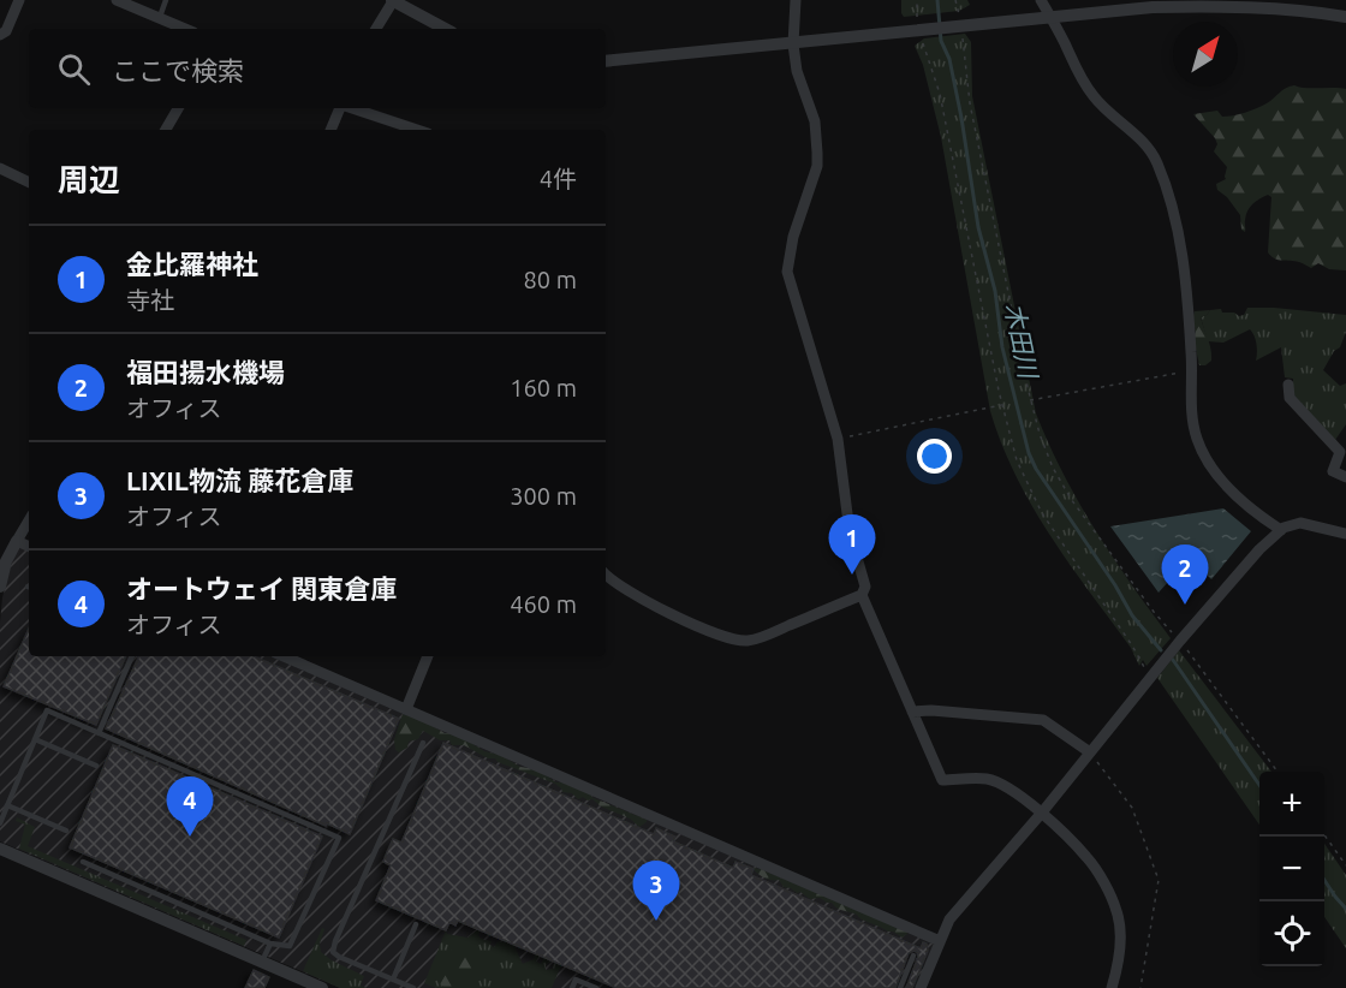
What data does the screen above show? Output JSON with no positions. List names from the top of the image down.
{
  "water": ["木田川"],
  "north": "top right",
  "page": {
    "search": "ここで検索",
    "heading": ["周辺", "4件"],
    "list": [
      {
        "mark": "1",
        "name": "金比羅神社",
        "note": "寺社",
        "value": "80 m"
      },
      {
        "mark": "2",
        "name": "福田揚水機場",
        "note": "オフィス",
        "value": "160 m"
      },
      {
        "mark": "3",
        "name": "LIXIL物流 藤花倉庫",
        "note": "オフィス",
        "value": "300 m"
      },
      {
        "mark": "4",
        "name": "オートウェイ 関東倉庫",
        "note": "オフィス",
        "value": "460 m"
      }
    ],
    "pins": [
      "1",
      "2",
      "4",
      "3"
    ],
    "map_buttons": ["+", "−"]
  }
}
